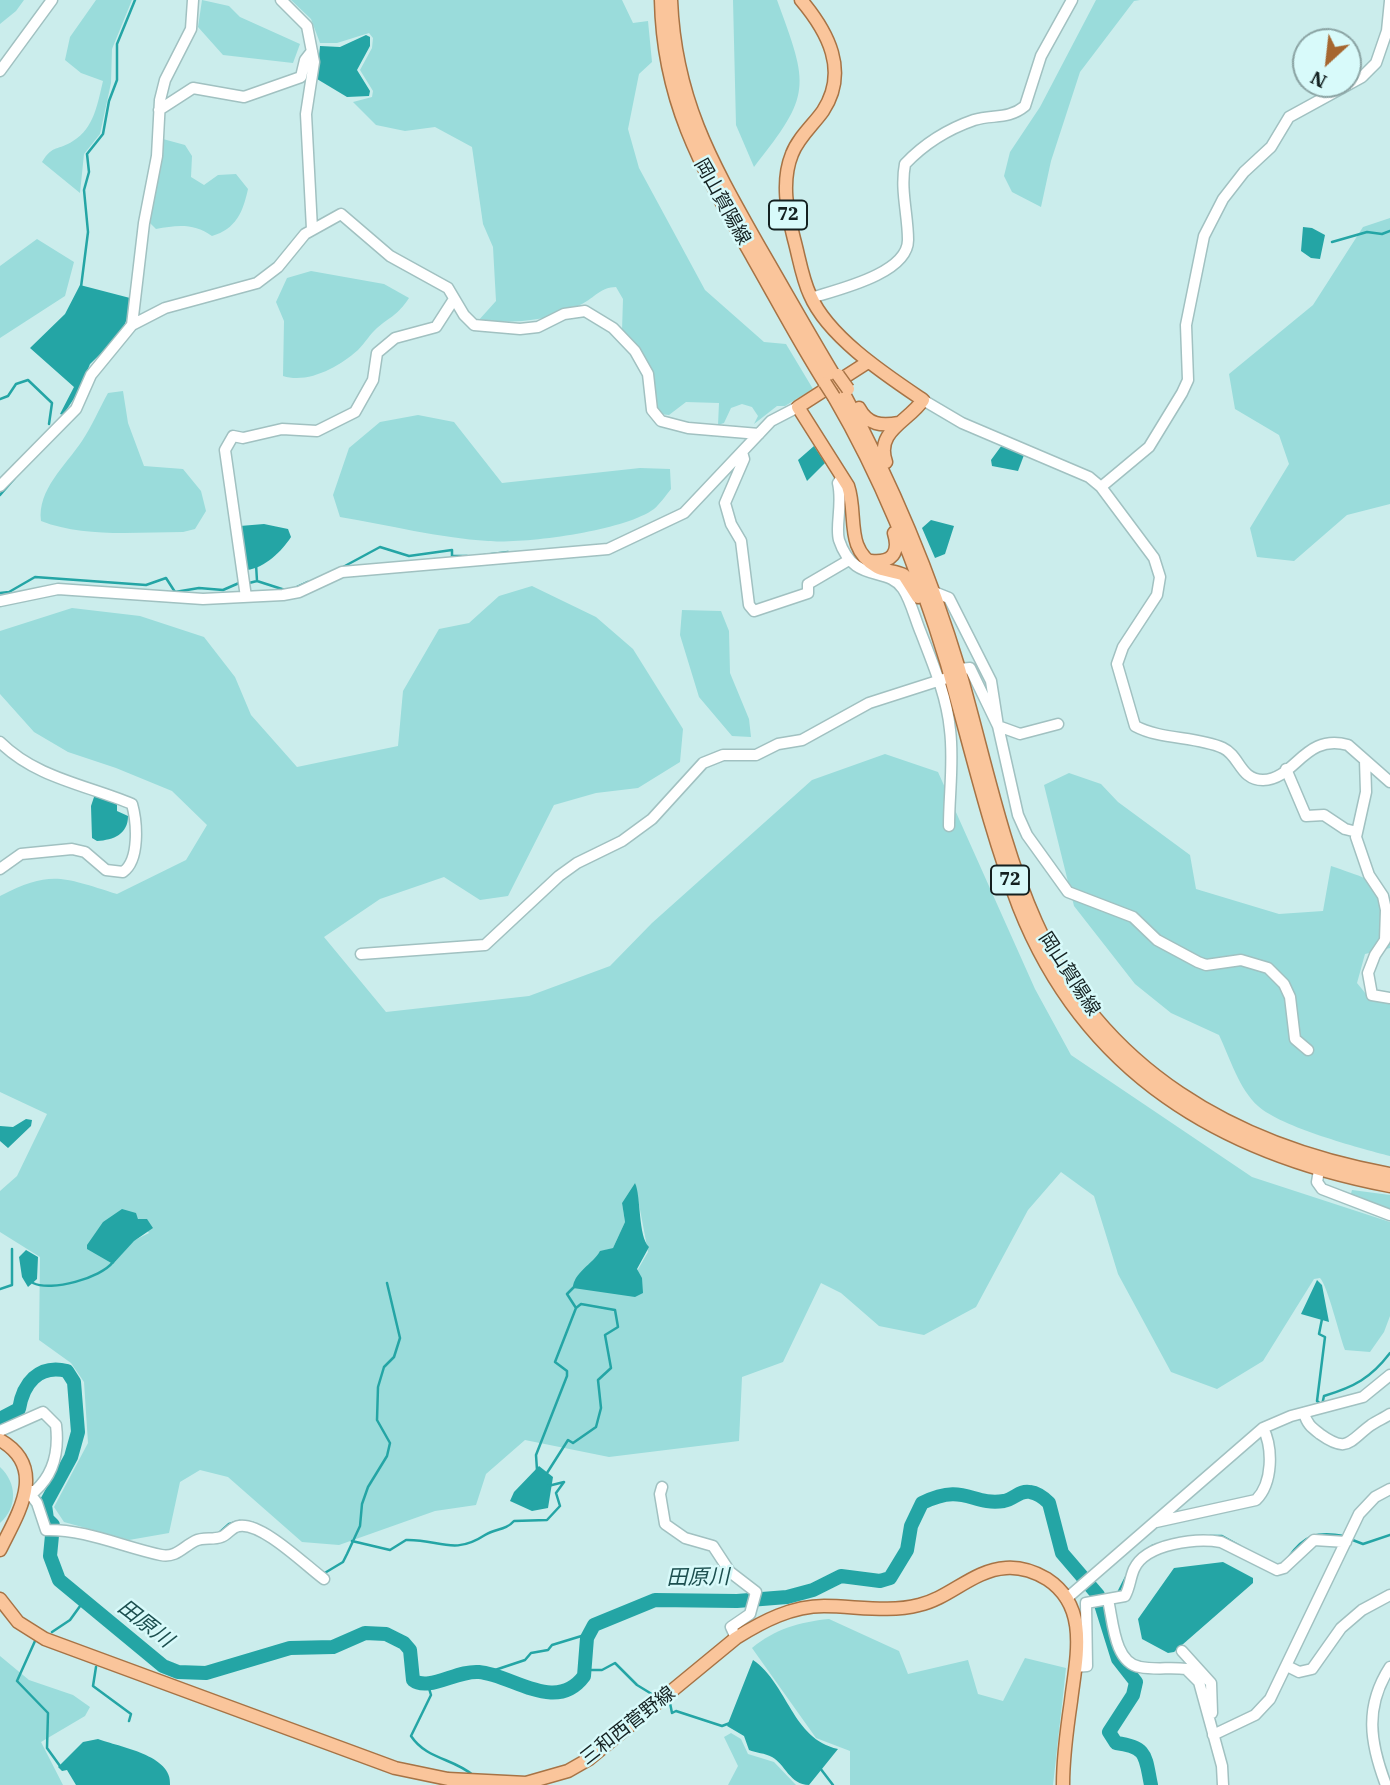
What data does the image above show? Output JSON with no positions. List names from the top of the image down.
{
  "streets": {
    "main road": ["岡山賀陽線", "72", "三和西菅野線"]
  },
  "crossings": [
    ["岡山賀陽線", "72"]
  ],
  "water": ["田原川"],
  "north": "bottom left"
}
